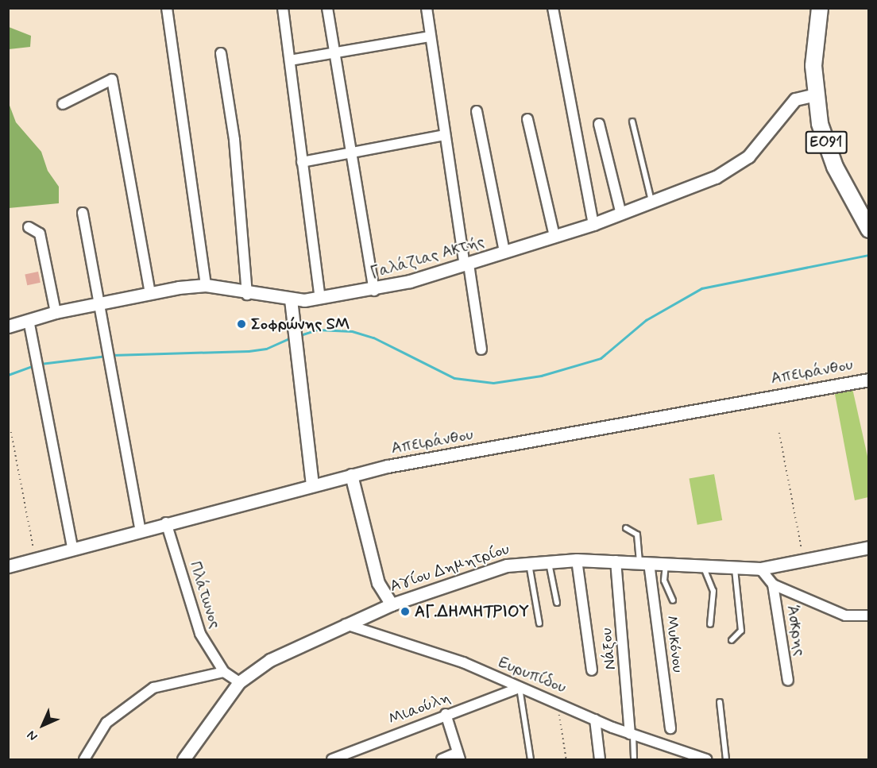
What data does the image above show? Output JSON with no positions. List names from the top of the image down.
{
  "streets": {
    "main road": ["ΕΟ91"],
    "street": [
      "Γαλάζιας Ακτής",
      "Απειράνθου",
      "Αγίου Δημητρίου",
      "Πλάτωνος",
      "Άσκρης",
      "Μυκόνου",
      "Νάξου",
      "Ευρυπίδου",
      "Μιαούλη"
    ]
  },
  "crossings": [
    ["ΕΟ91", "Γαλάζιας Ακτής"],
    ["Απειράνθου", "Πλάτωνος"],
    ["Αγίου Δημητρίου", "Μυκόνου"],
    ["Αγίου Δημητρίου", "Νάξου"],
    ["Αγίου Δημητρίου", "Ευρυπίδου"],
    ["Νάξου", "Ευρυπίδου"],
    ["Ευρυπίδου", "Μιαούλη"]
  ],
  "places": ["Σοφρώνης SM", "ΑΓ.ΔΗΜΗΤΡΙΟΥ"],
  "north": "bottom left"
}
